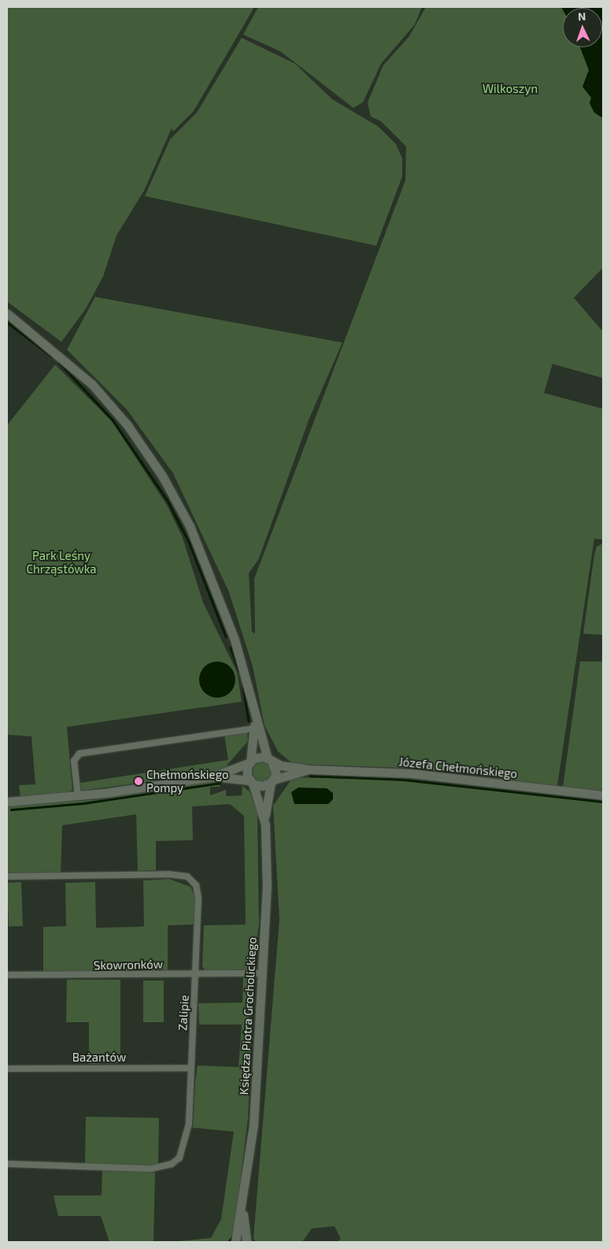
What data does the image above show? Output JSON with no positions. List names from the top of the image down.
{
  "streets": {
    "street": [
      "Józefa Chełmońskiego",
      "Skowronków",
      "Zalipie",
      "Księdza Piotra Grocholickiego",
      "Bażantów"
    ]
  },
  "crossings": [
    ["Józefa Chełmońskiego", "Księdza Piotra Grocholickiego"],
    ["Skowronków", "Zalipie"],
    ["Skowronków", "Księdza Piotra Grocholickiego"],
    ["Zalipie", "Bażantów"]
  ],
  "parks": ["Wilkoszyn", "Park Leśny Chrząstówka"],
  "places": ["Chełmońskiego Pompy"],
  "north": "top"
}
